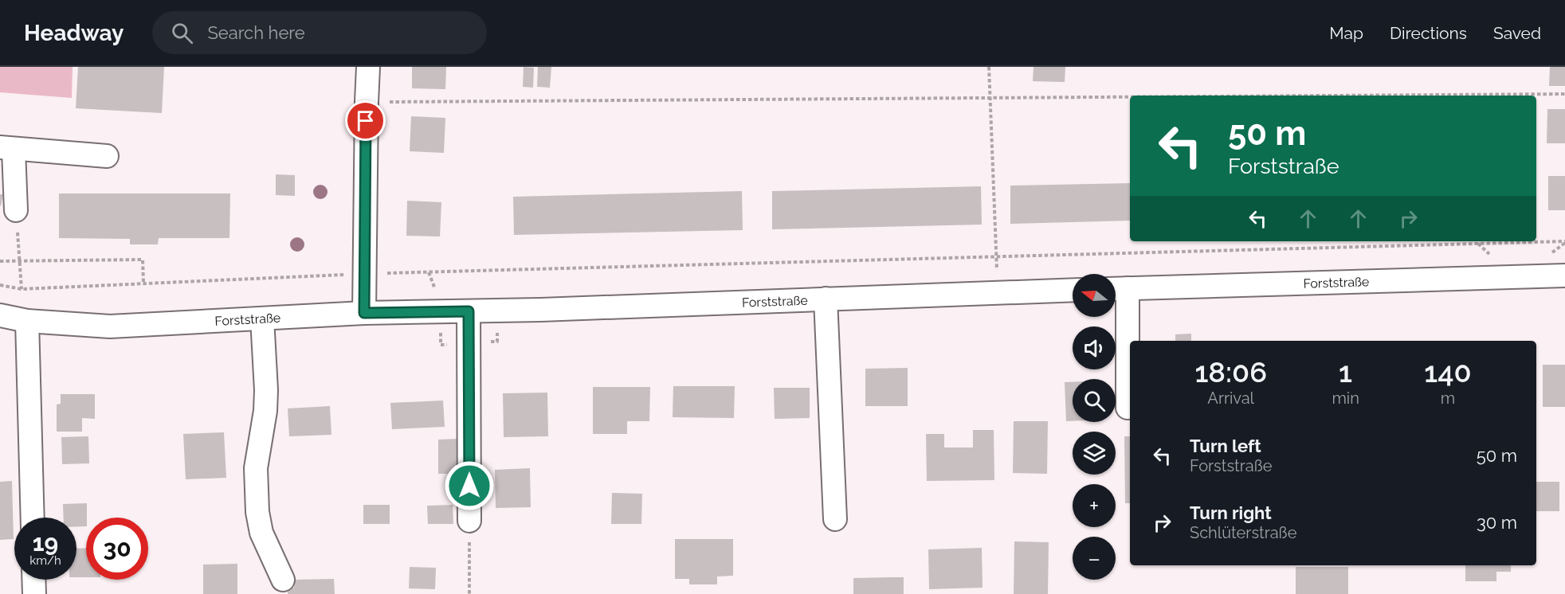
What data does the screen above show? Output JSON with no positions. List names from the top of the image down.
{
  "streets": {
    "street": ["Forststraße"]
  },
  "north": "left",
  "page": {
    "header": "Headway",
    "search": "Search here",
    "nav": ["Map", "Directions", "Saved"],
    "turn": ["50 m", "Forststraße"],
    "map_buttons": ["+", "−"],
    "eta": [
      "18:06",
      "Arrival",
      "1",
      "min",
      "140",
      "m"
    ],
    "list": [
      {
        "name": "Turn left",
        "note": "Forststraße",
        "value": "50 m"
      },
      {
        "name": "Turn right",
        "note": "Schlüterstraße",
        "value": "30 m"
      }
    ],
    "speed": "19 km/h",
    "limit": "30"
  }
}
